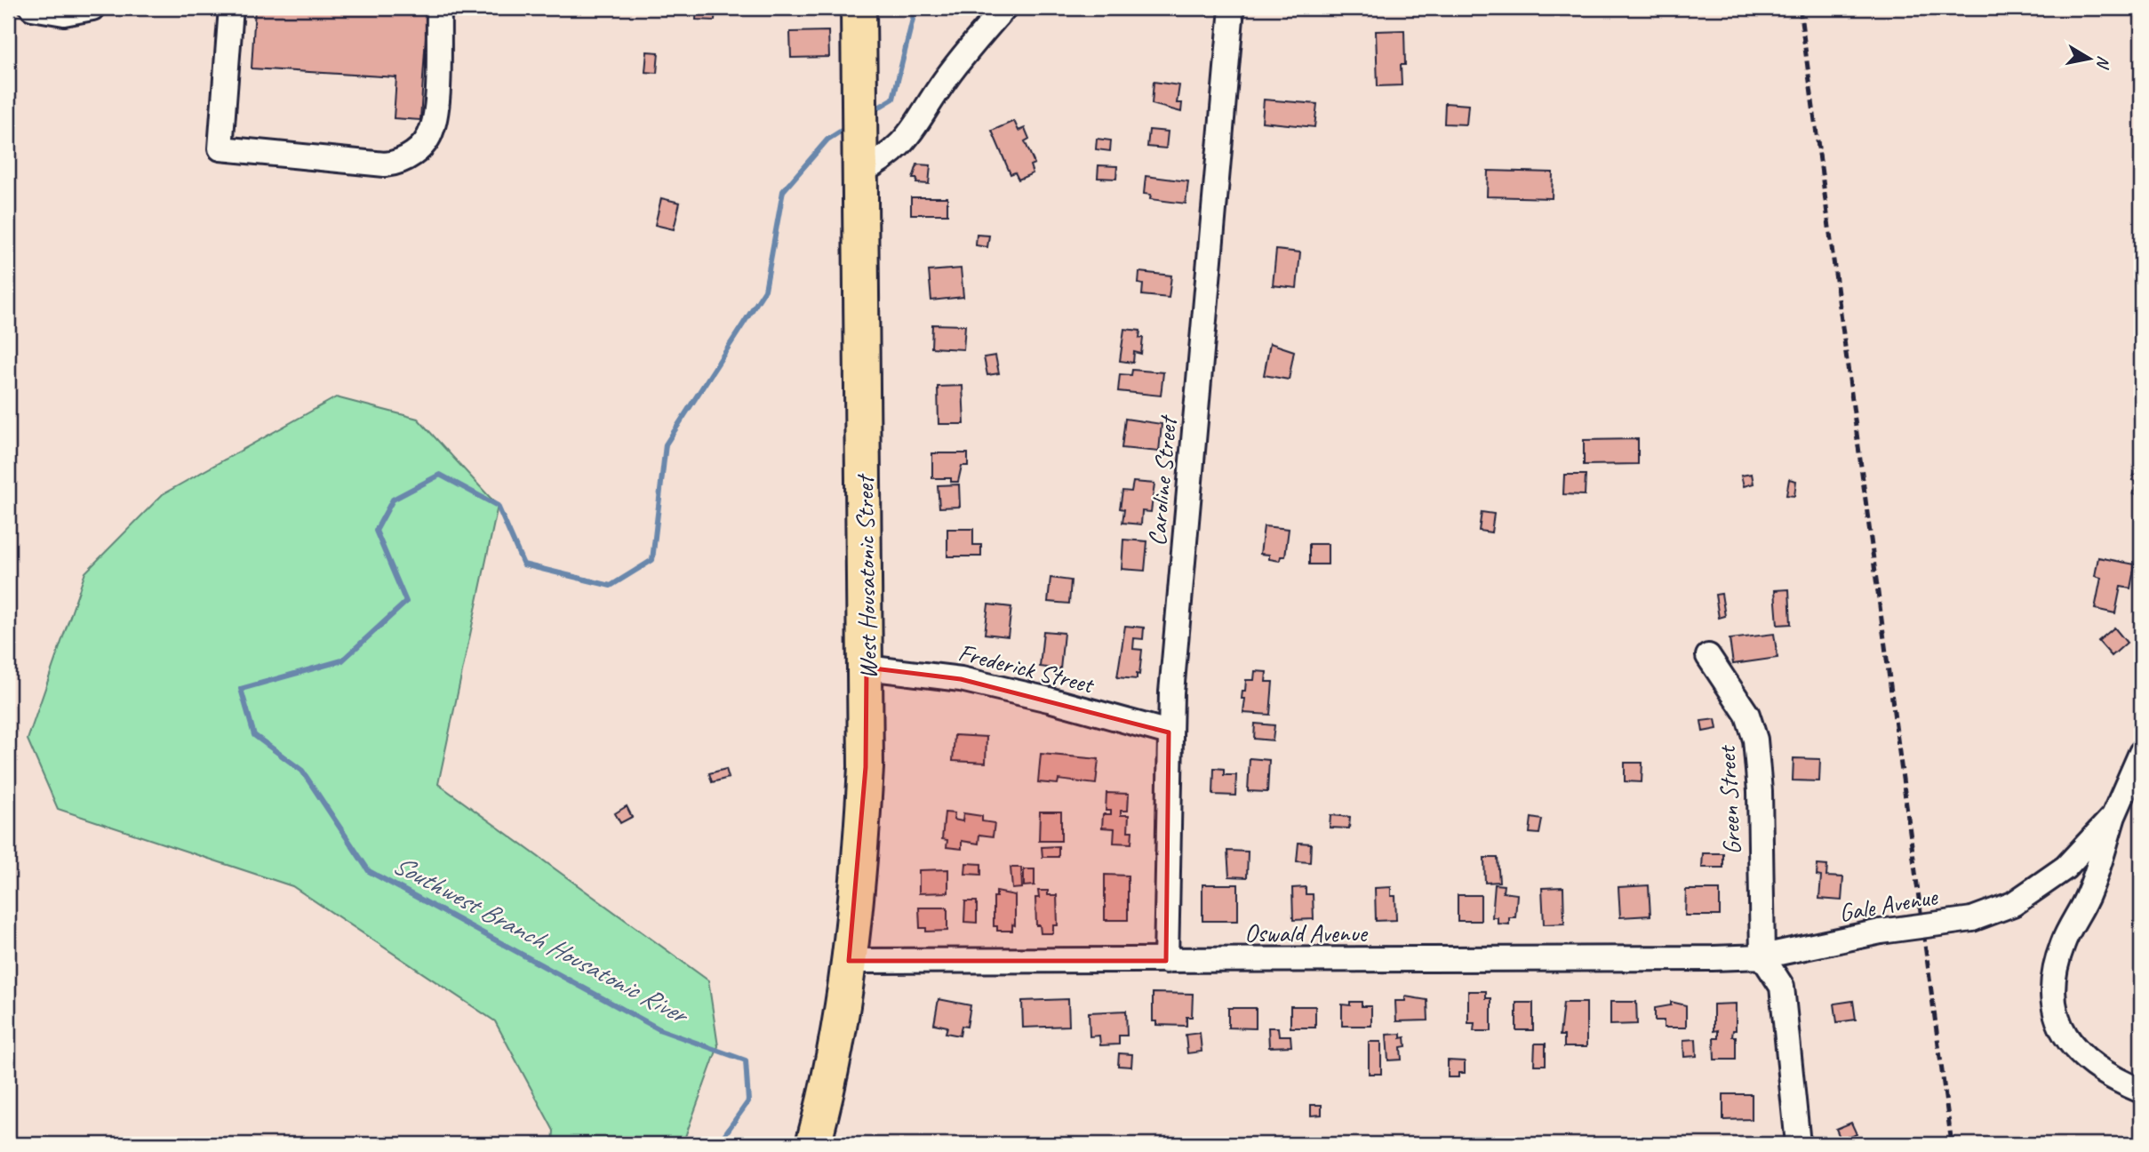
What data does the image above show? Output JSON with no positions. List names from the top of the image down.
{
  "streets": {
    "highway": ["West Housatonic Street"],
    "street": [
      "Caroline Street",
      "Frederick Street",
      "Green Street",
      "Gale Avenue",
      "Oswald Avenue"
    ]
  },
  "crossings": [
    ["Caroline Street", "Frederick Street"],
    ["Caroline Street", "Oswald Avenue"],
    ["West Housatonic Street", "Frederick Street"],
    ["West Housatonic Street", "Oswald Avenue"],
    ["Green Street", "Gale Avenue"],
    ["Green Street", "Oswald Avenue"],
    ["Gale Avenue", "Oswald Avenue"]
  ],
  "water": ["Southwest Branch Housatonic River"],
  "north": "right"
}
